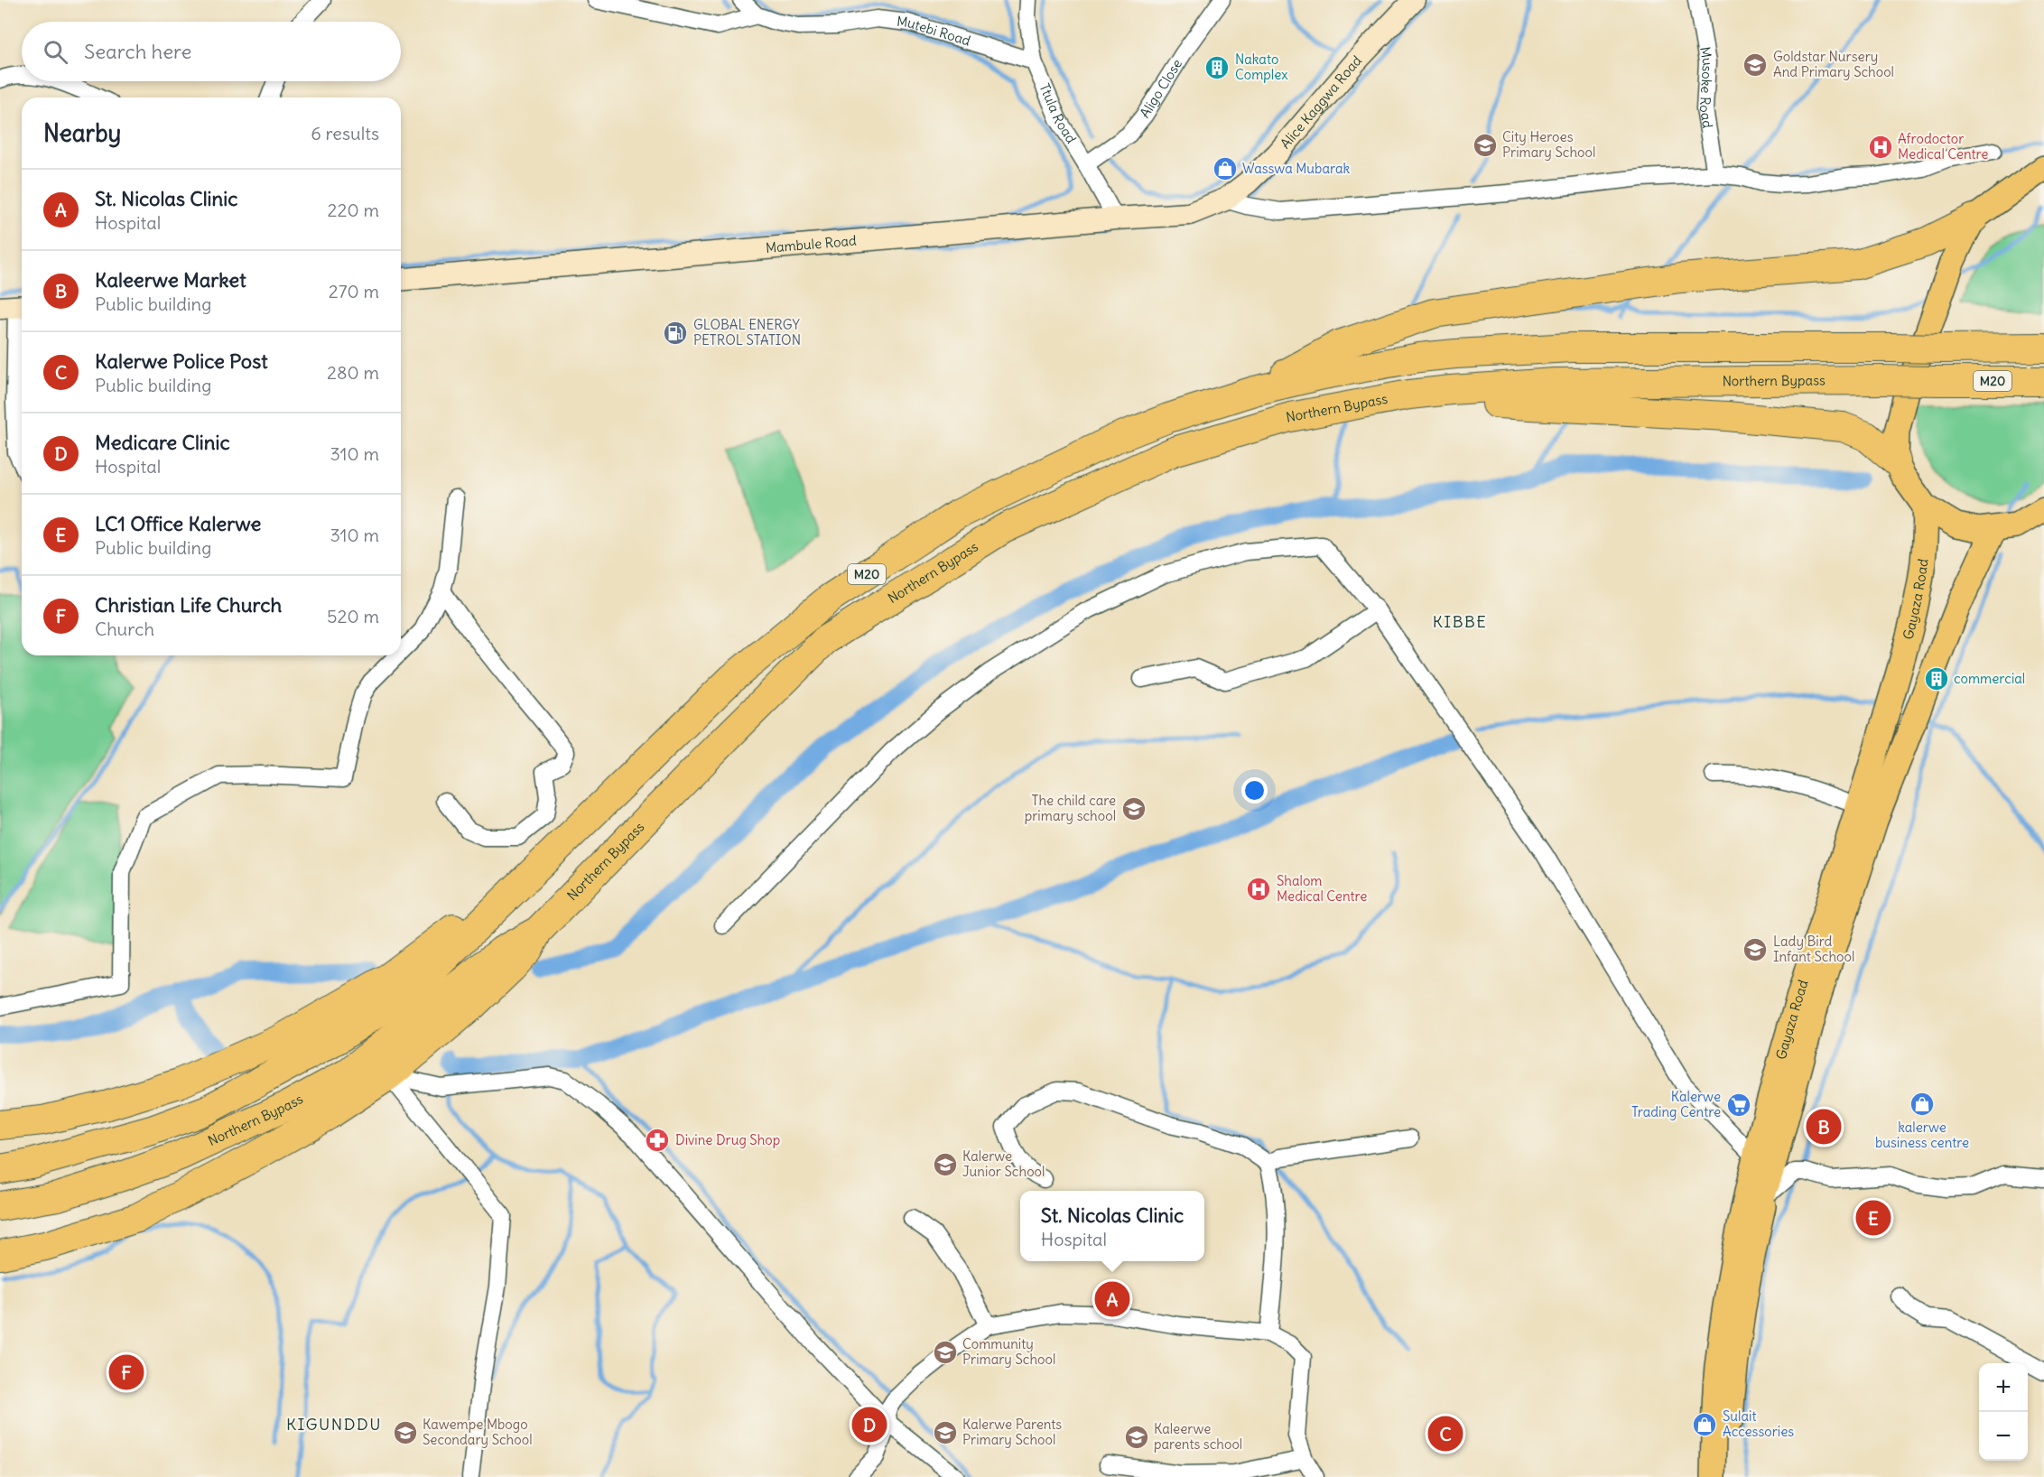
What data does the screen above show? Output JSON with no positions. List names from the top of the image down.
{
  "streets": {
    "highway": ["Northern Bypass", "M20"],
    "main road": ["Gayaza Road"],
    "street": [
      "Mutebi Road",
      "Musoke Road",
      "Aligo Close",
      "Alice Kaggwa Road",
      "Ttula Road",
      "Mambule Road"
    ]
  },
  "crossings": [
    ["Mutebi Road", "Ttula Road"],
    ["Aligo Close", "Ttula Road"],
    ["Alice Kaggwa Road", "Mambule Road"],
    ["Ttula Road", "Mambule Road"]
  ],
  "districts": ["KIBBE", "KIGUNDDU"],
  "places": {
    "school or university": [
      "Goldstar Nursery And Primary School",
      "City Heroes Primary School",
      "The child care primary school",
      "Lady Bird Infant School",
      "Kalerwe Junior School",
      "Community Primary School",
      "Kawempe Mbogo Secondary School",
      "Kalerwe Parents Primary School",
      "Kaleerwe parents school"
    ],
    "building": ["Nakato Complex", "commercial"],
    "hospital": ["Afrodoctor Medical Centre", "Shalom Medical Centre"],
    "shop": ["Wasswa Mubarak", "kalerwe business centre", "Sulait Accessories"],
    "fuel station": ["GLOBAL ENERGY PETROL STATION"],
    "supermarket": ["Kalerwe Trading Centre"],
    "pharmacy": ["Divine Drug Shop"]
  },
  "page": {
    "search": "Search here",
    "heading": ["Nearby", "6 results"],
    "list": [
      {
        "mark": "A",
        "name": "St. Nicolas Clinic",
        "note": "Hospital",
        "value": "220 m"
      },
      {
        "mark": "B",
        "name": "Kaleerwe Market",
        "note": "Public building",
        "value": "270 m"
      },
      {
        "mark": "C",
        "name": "Kalerwe Police Post",
        "note": "Public building",
        "value": "280 m"
      },
      {
        "mark": "D",
        "name": "Medicare Clinic",
        "note": "Hospital",
        "value": "310 m"
      },
      {
        "mark": "E",
        "name": "LC1 Office Kalerwe",
        "note": "Public building",
        "value": "310 m"
      },
      {
        "mark": "F",
        "name": "Christian Life Church",
        "note": "Church",
        "value": "520 m"
      }
    ],
    "pins": [
      "B",
      "E",
      "A",
      "F",
      "D",
      "C"
    ],
    "popup": ["St. Nicolas Clinic", "Hospital"],
    "map_buttons": ["+", "−"]
  }
}
